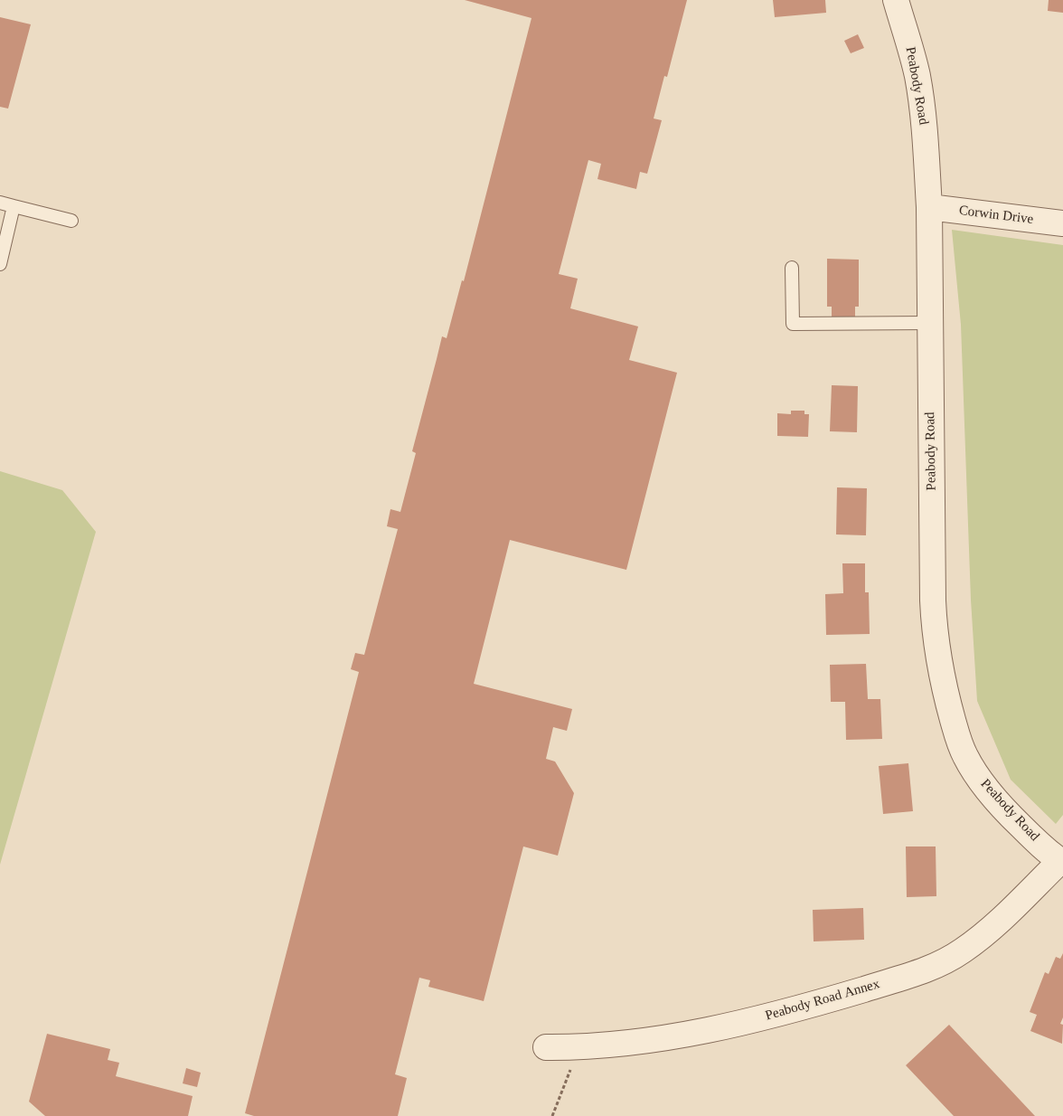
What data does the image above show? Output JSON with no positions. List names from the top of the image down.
{
  "streets": {
    "street": ["Peabody Road", "Corwin Drive", "Peabody Road Annex"]
  },
  "crossings": [
    ["Peabody Road", "Corwin Drive"],
    ["Peabody Road", "Peabody Road Annex"]
  ]
}
